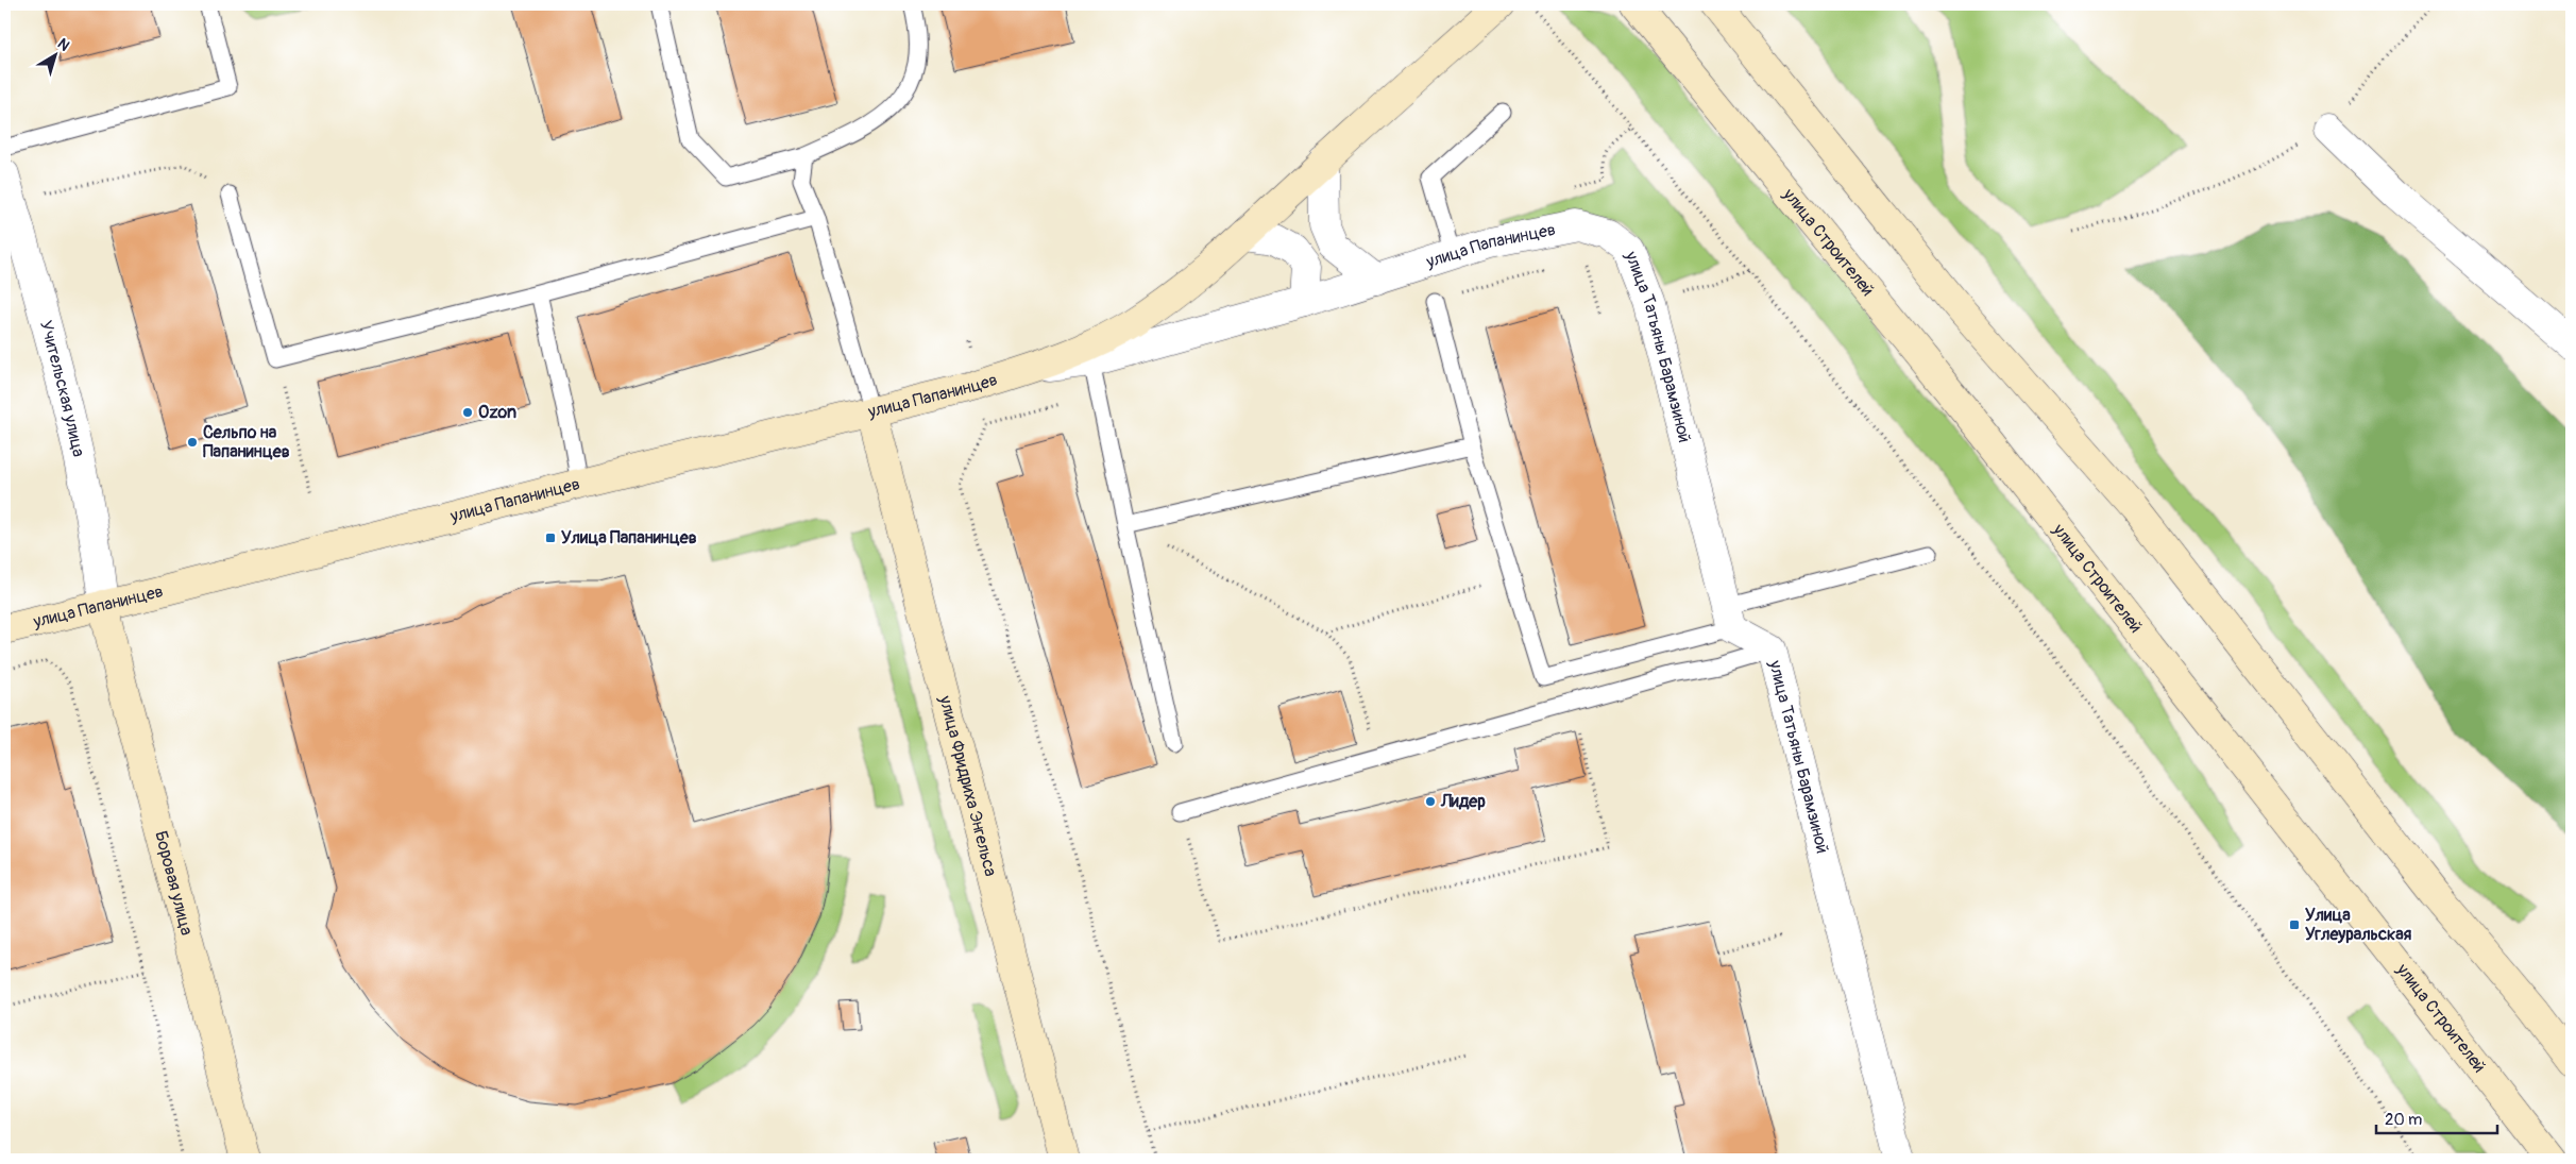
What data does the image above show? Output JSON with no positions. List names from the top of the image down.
{
  "streets": {
    "main road": [
      "улица Строителей",
      "улица Папанинцев",
      "улица Фридриха Энгельса",
      "Боровая улица"
    ],
    "street": ["улица Татьяны Барамзиной", "Учительская улица"]
  },
  "crossings": [
    ["улица Папанинцев", "улица Татьяны Барамзиной"],
    ["улица Папанинцев", "Учительская улица"],
    ["улица Папанинцев", "улица Фридриха Энгельса"],
    ["улица Папанинцев", "Боровая улица"],
    ["Учительская улица", "Боровая улица"]
  ],
  "places": {
    "other": ["Ozon", "Сельпо на Папанинцев", "Лидер"],
    "transit": ["Улица Папанинцев", "Улица Углеуральская"]
  },
  "scale_bar": "20 m",
  "north": "top right"
}
